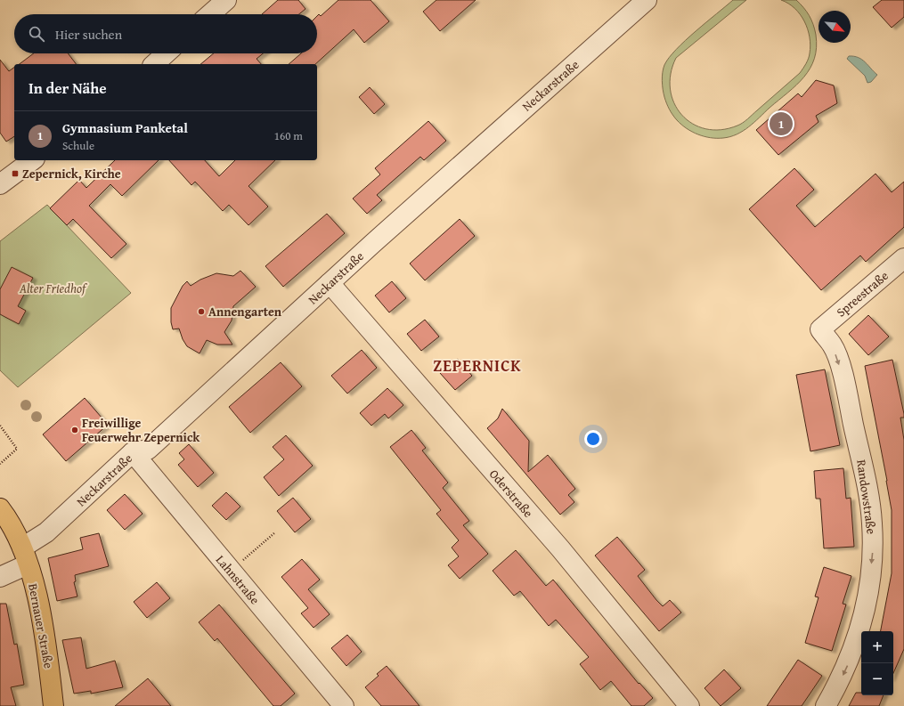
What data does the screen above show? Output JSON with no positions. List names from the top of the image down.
{
  "streets": {
    "main road": ["Bernauer Straße"],
    "street": [
      "Neckarstraße",
      "Spreestraße",
      "Oderstraße",
      "Randowstraße",
      "Lahnstraße"
    ]
  },
  "crossings": [
    ["Neckarstraße", "Oderstraße"],
    ["Neckarstraße", "Lahnstraße"],
    ["Neckarstraße", "Bernauer Straße"],
    ["Spreestraße", "Randowstraße"]
  ],
  "one_way": ["Randowstraße"],
  "districts": ["ZEPERNICK"],
  "parks": ["Alter Friedhof"],
  "places": {
    "transit": ["Zepernick, Kirche"],
    "other": ["Annengarten", "Freiwillige Feuerwehr Zepernick"]
  },
  "north": "bottom right",
  "page": {
    "search": "Hier suchen",
    "heading": "In der Nähe",
    "pins": "1",
    "list": [
      {
        "mark": "1",
        "name": "Gymnasium Panketal",
        "note": "Schule",
        "value": "160 m"
      }
    ],
    "map_buttons": ["+", "−"]
  }
}
